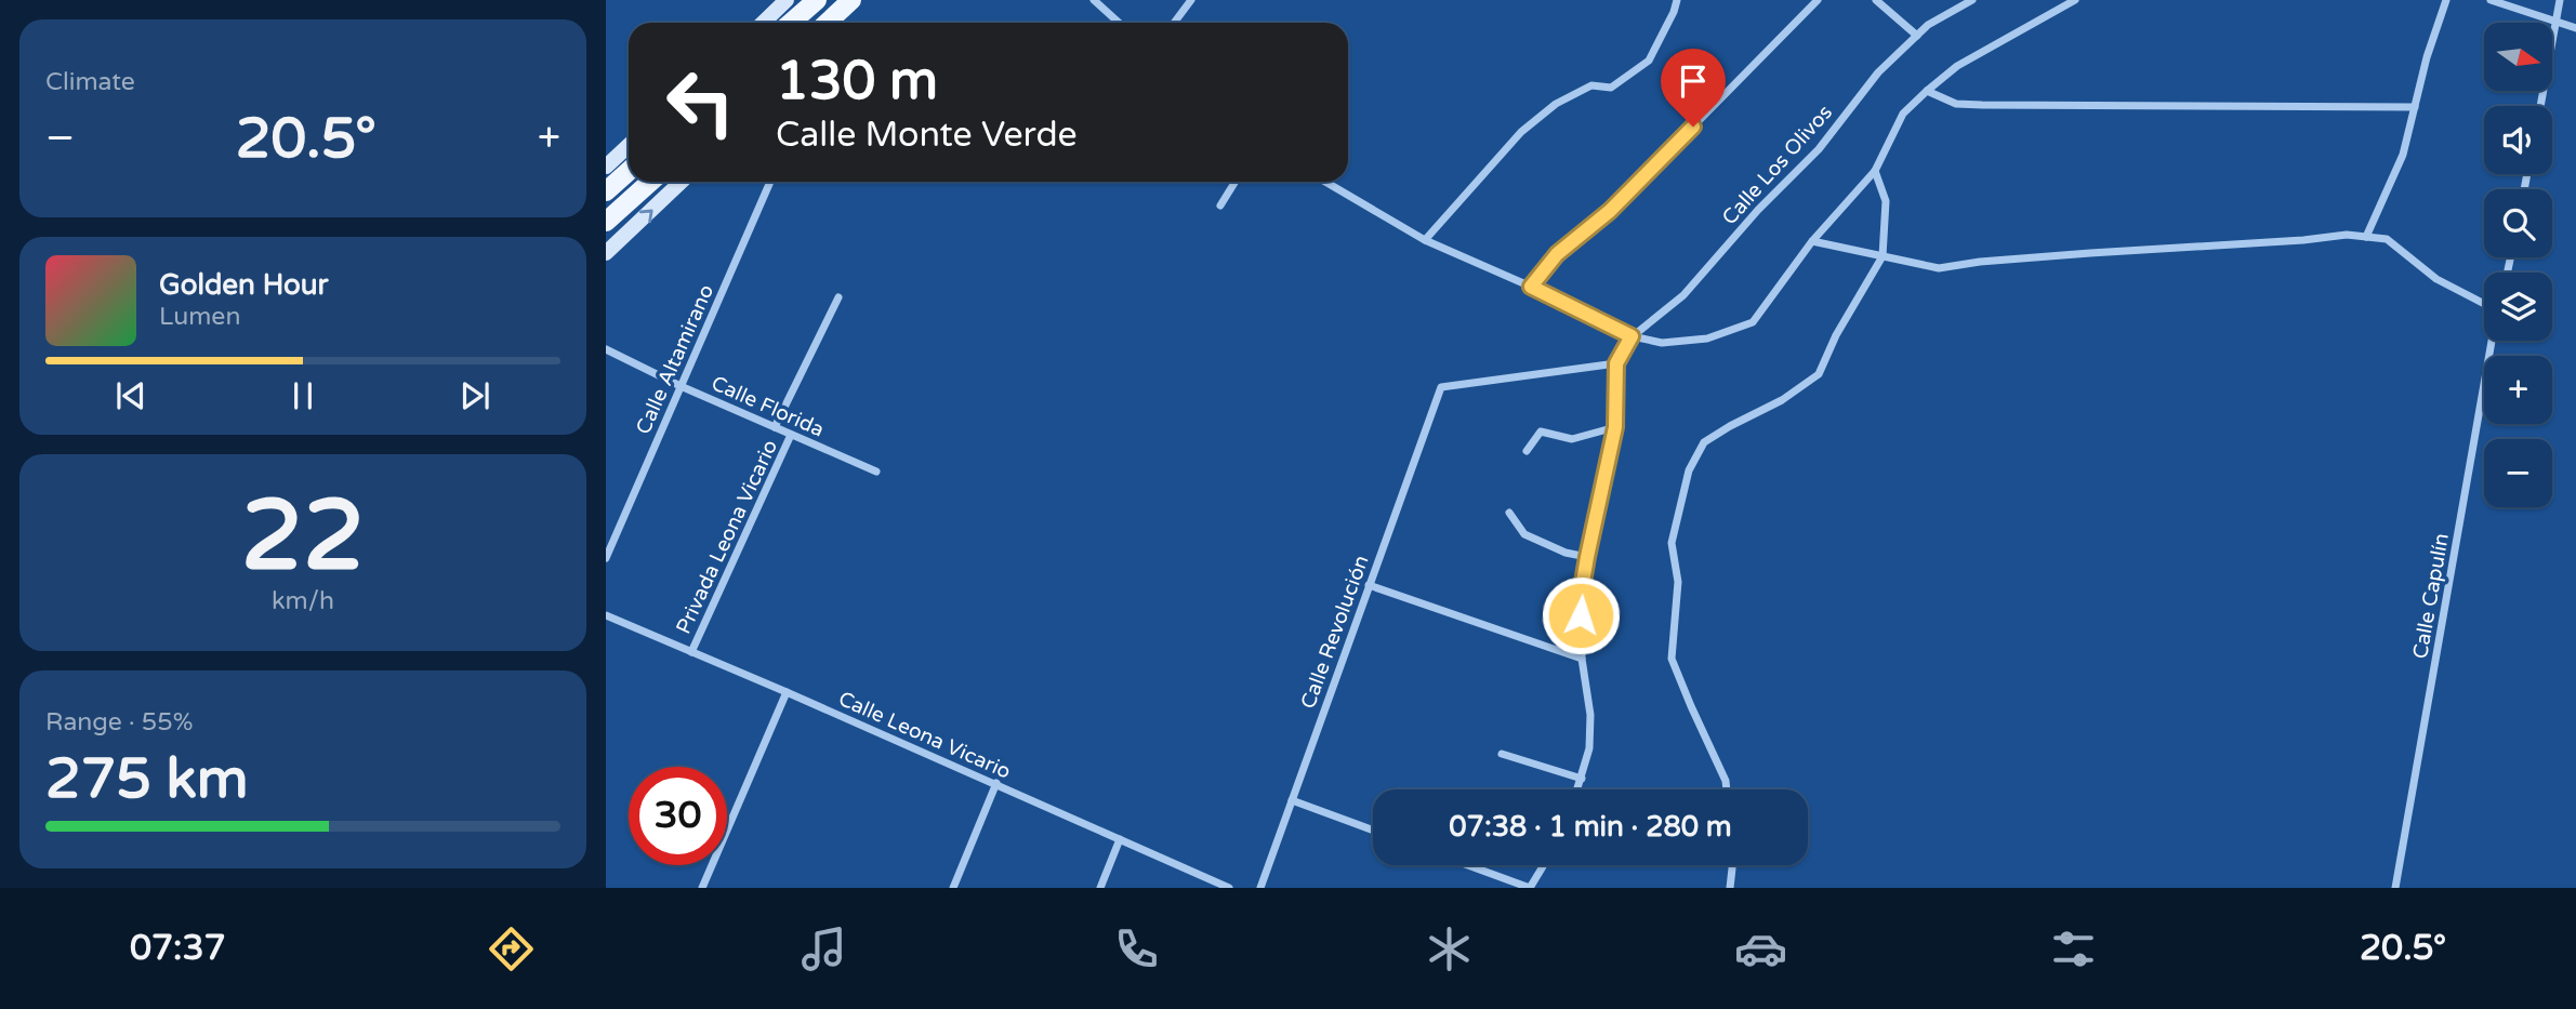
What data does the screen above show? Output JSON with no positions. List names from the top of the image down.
{
  "streets": {
    "street": [
      "Calle Los Olivos",
      "Calle Altamirano",
      "Calle Florida",
      "Privada Leona Vicario",
      "Calle Capulín",
      "Calle Revolución",
      "Calle Leona Vicario"
    ]
  },
  "crossings": [
    ["Calle Los Olivos", "Calle Revolución"],
    ["Calle Altamirano", "Calle Florida"],
    ["Calle Florida", "Privada Leona Vicario"],
    ["Privada Leona Vicario", "Calle Leona Vicario"]
  ],
  "north": "right",
  "page": {
    "tile": [
      "Climate",
      ["22", "km/h"],
      ["Range · 55%", "275 km"]
    ],
    "map_buttons": ["+", "−"],
    "turn": ["130 m", "Calle Monte Verde"],
    "heat": ["−", "20.5°", "+"],
    "song": ["Golden Hour", "Lumen"],
    "limit": "30",
    "trip": "07:38 · 1 min · 280 m",
    "tabs": ["07:37", "20.5°"]
  }
}
